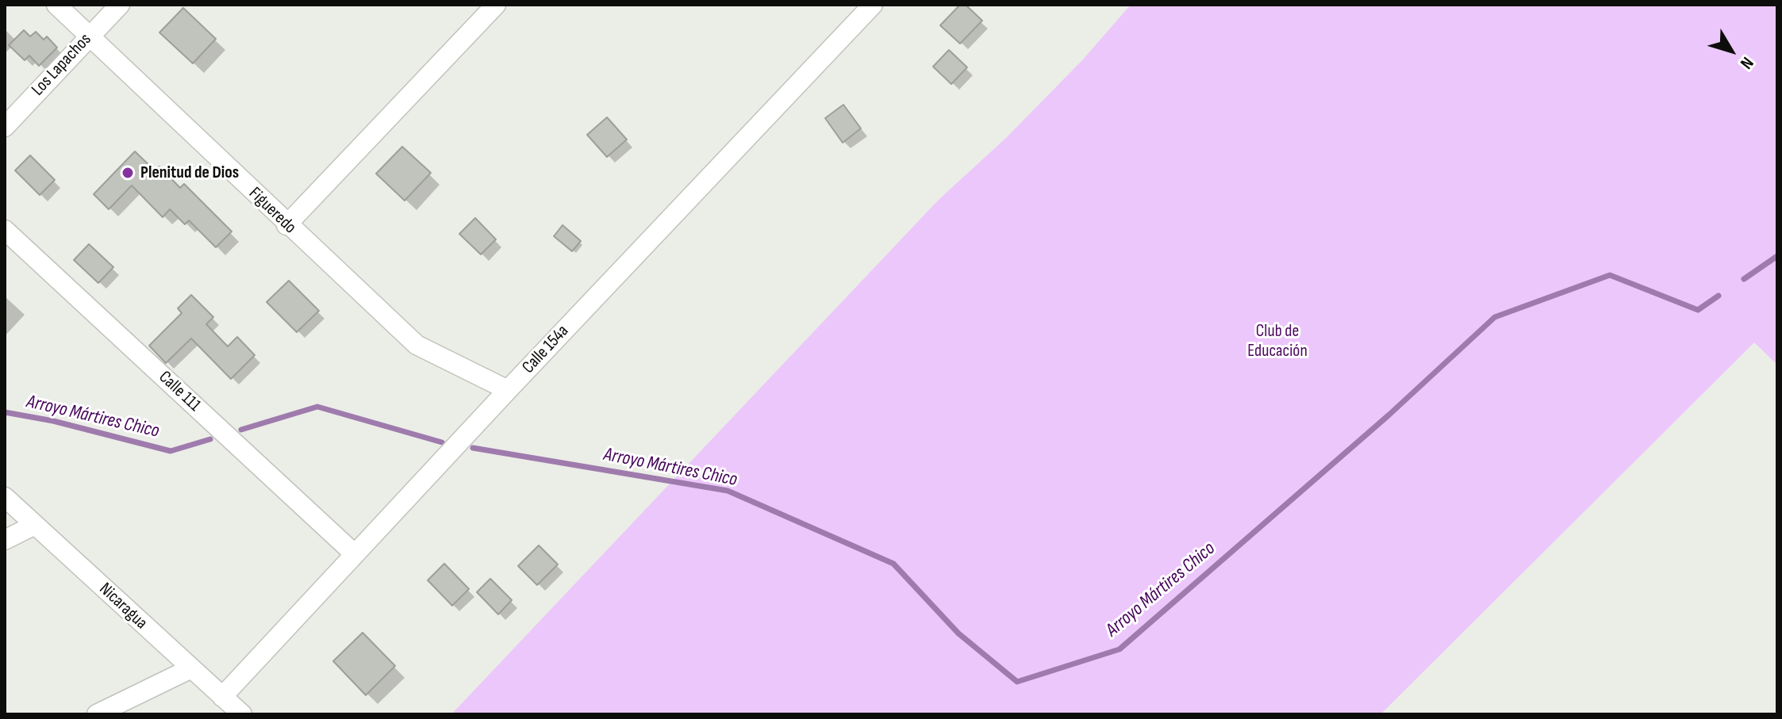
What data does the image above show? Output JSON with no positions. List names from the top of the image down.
{
  "streets": {
    "street": [
      "Los Lapachos",
      "Figueredo",
      "Calle 154a",
      "Calle 111",
      "Nicaragua"
    ]
  },
  "crossings": [
    ["Los Lapachos", "Figueredo"],
    ["Figueredo", "Calle 154a"],
    ["Calle 154a", "Calle 111"],
    ["Calle 154a", "Nicaragua"]
  ],
  "water": ["Arroyo Mártires Chico"],
  "parks": ["Club de Educación"],
  "places": ["Plenitud de Dios"],
  "north": "bottom right"
}
